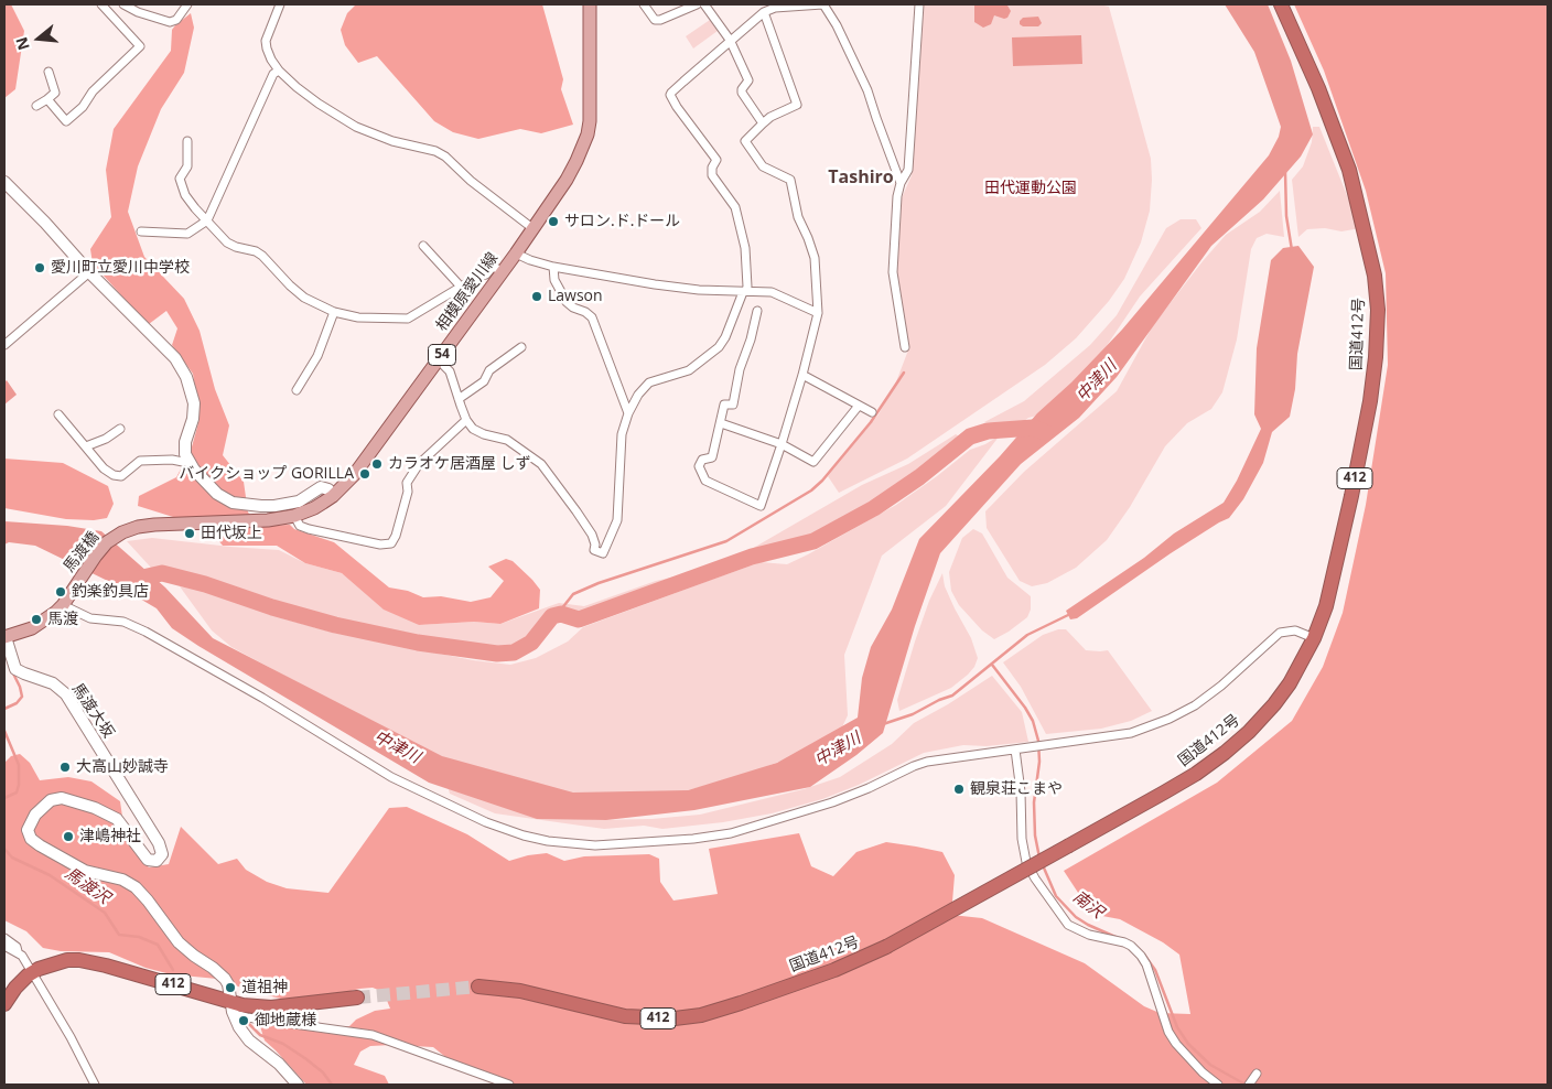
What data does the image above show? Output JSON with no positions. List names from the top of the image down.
{
  "streets": {
    "highway": ["国道412号", "412"],
    "main road": ["相模原愛川線", "54", "馬渡橋"],
    "street": ["馬渡大坂"]
  },
  "crossings": [
    ["相模原愛川線", "馬渡橋"],
    ["54", "馬渡橋"],
    ["54", "馬渡大坂"],
    ["412", "馬渡大坂"]
  ],
  "districts": ["Tashiro"],
  "water": ["中津川", "馬渡沢", "南沢"],
  "parks": ["田代運動公園"],
  "places": [
    "サロン.ド.ドール",
    "愛川町立愛川中学校",
    "Lawson",
    "カラオケ居酒屋 しず",
    "バイクショップ GORILLA",
    "田代坂上",
    "釣楽釣具店",
    "馬渡",
    "大高山妙誠寺",
    "観泉荘こまや",
    "津嶋神社",
    "道祖神",
    "御地蔵様"
  ],
  "north": "left"
}
